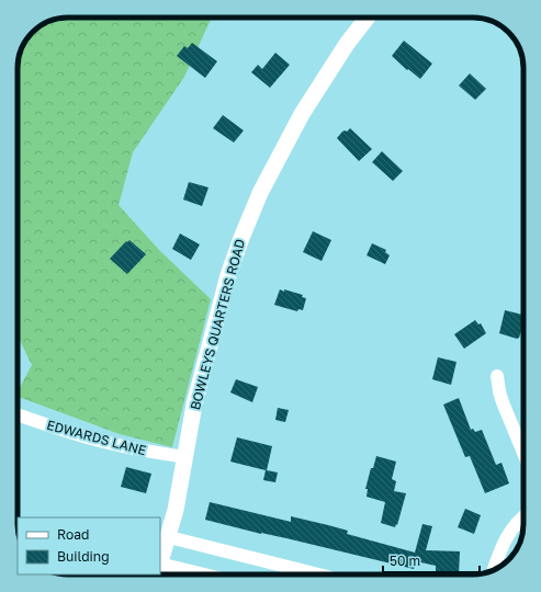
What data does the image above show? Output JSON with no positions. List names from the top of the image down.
{
  "streets": {
    "street": ["BOWLEYS QUARTERS ROAD", "EDWARDS LANE"]
  },
  "crossings": [
    ["BOWLEYS QUARTERS ROAD", "EDWARDS LANE"]
  ],
  "legend": ["Road", "Building"],
  "scale_bar": "50 m"
}
